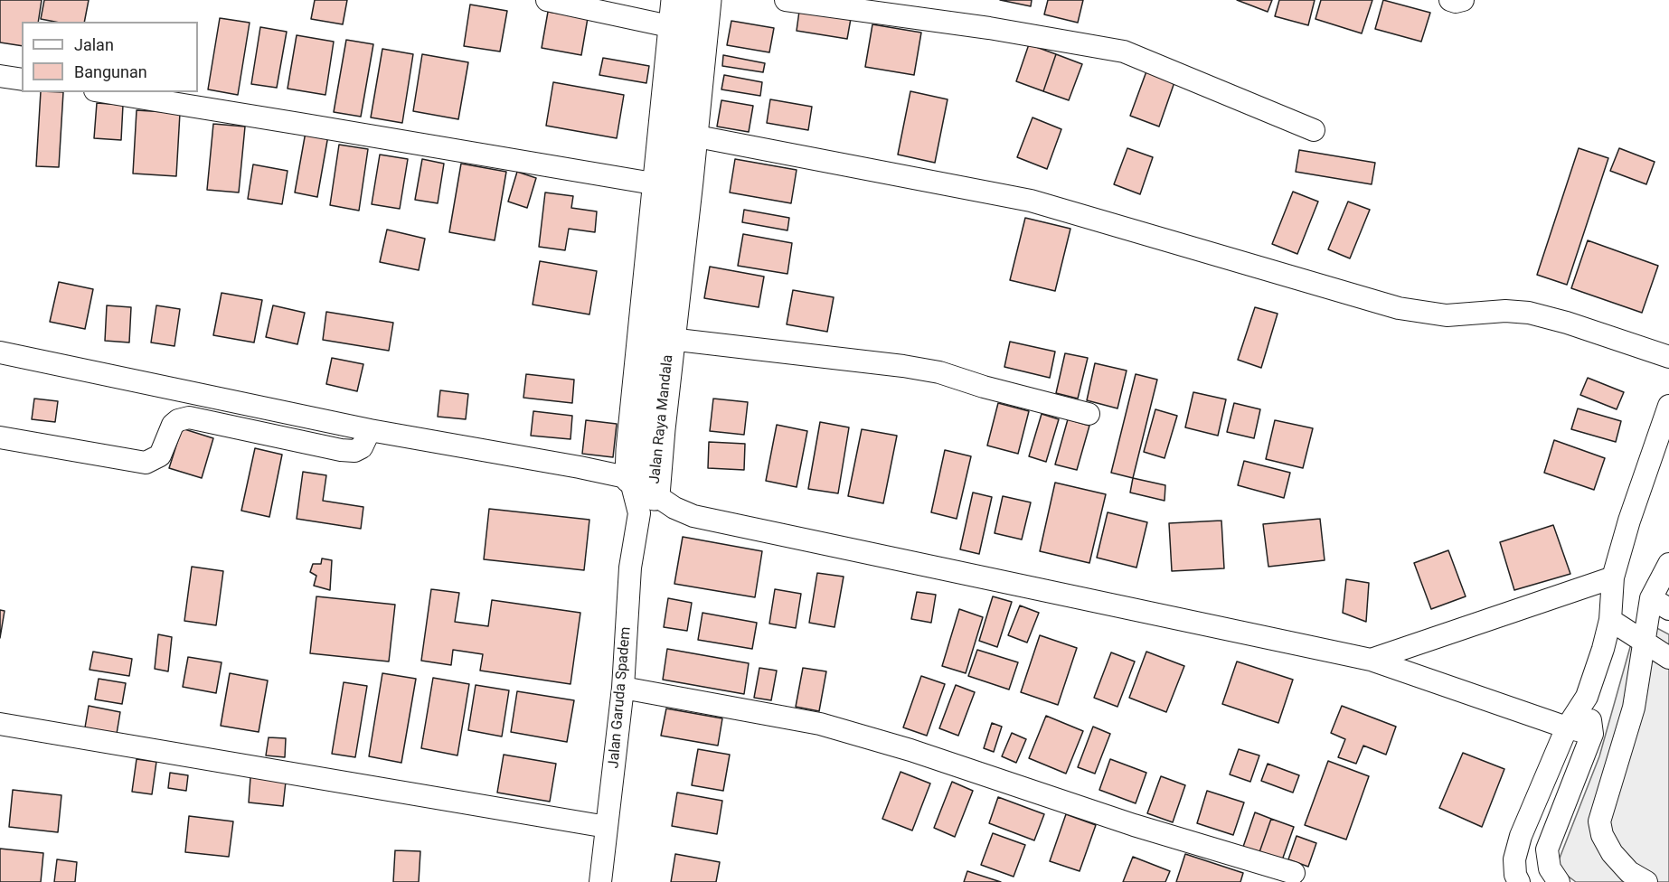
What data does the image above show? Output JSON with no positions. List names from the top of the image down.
{
  "streets": {
    "highway": ["Jalan Raya Mandala"],
    "street": ["Jalan Garuda Spadem"]
  },
  "crossings": [
    ["Jalan Raya Mandala", "Jalan Garuda Spadem"]
  ],
  "legend": ["Jalan", "Bangunan"]
}
